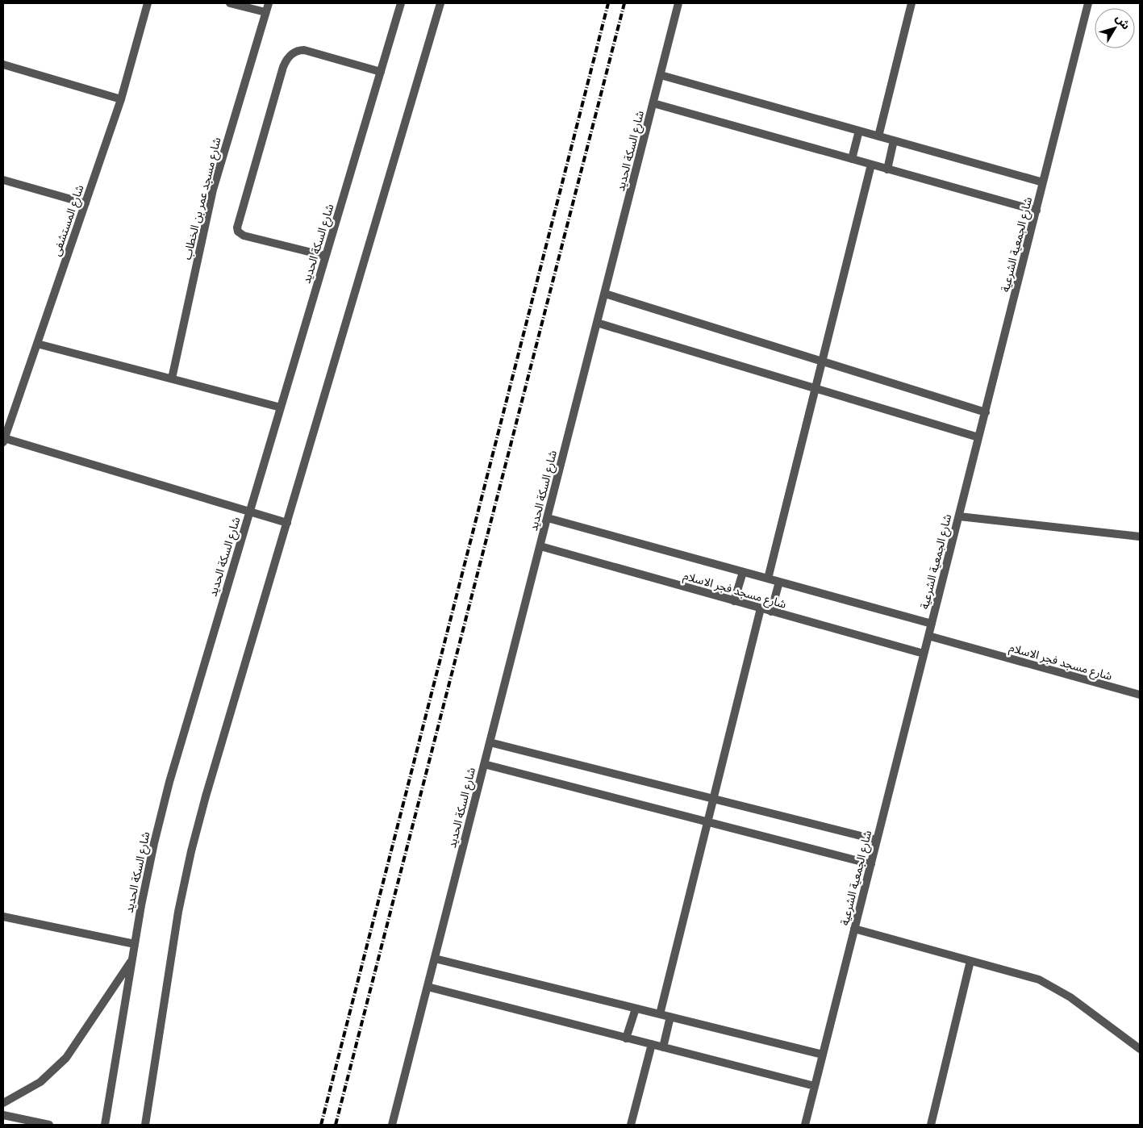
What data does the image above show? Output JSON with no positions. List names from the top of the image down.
{
  "streets": {
    "street": [
      "شارع السكة الحديد",
      "شارع مسجد عمر بن الخطاب",
      "شارع المستشفى",
      "شارع الجمعية الشرعية",
      "شارع مسجد فجر الاسلام"
    ]
  },
  "crossings": [
    ["شارع السكة الحديد", "شارع مسجد فجر الاسلام"],
    ["شارع الجمعية الشرعية", "شارع مسجد فجر الاسلام"]
  ],
  "north": "top right"
}
